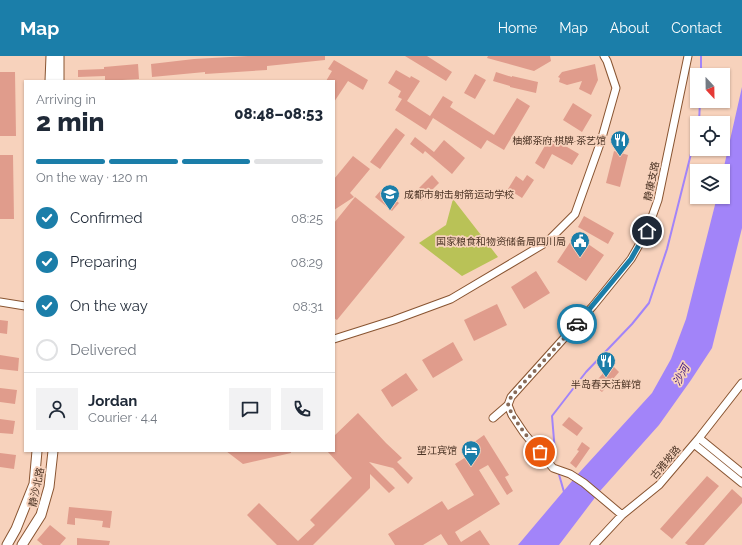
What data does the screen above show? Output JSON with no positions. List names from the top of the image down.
{
  "streets": {
    "street": ["静康支路", "古雅坡路", "静沙北路"]
  },
  "water": ["沙河"],
  "places": {
    "restaurant": ["柚鄉茶府·棋牌·茶艺馆", "半岛春天活鲜馆"],
    "school or university": ["成都市射击射箭运动学校"],
    "public building": ["国家粮食和物资储备局四川局"],
    "hotel": ["望江宾馆"]
  },
  "north": "bottom",
  "page": {
    "header": "Map",
    "nav": [
      "Home",
      "Map",
      "About",
      "Contact"
    ],
    "heading": ["2 min", "Arriving in", "08:48–08:53"],
    "panel": ["Jordan", "Courier · 4.4"],
    "bar": "On the way · 120 m",
    "list": [
      ["Confirmed", "08:25"],
      ["Preparing", "08:29"],
      ["On the way", "08:31"],
      "Delivered"
    ]
  }
}
